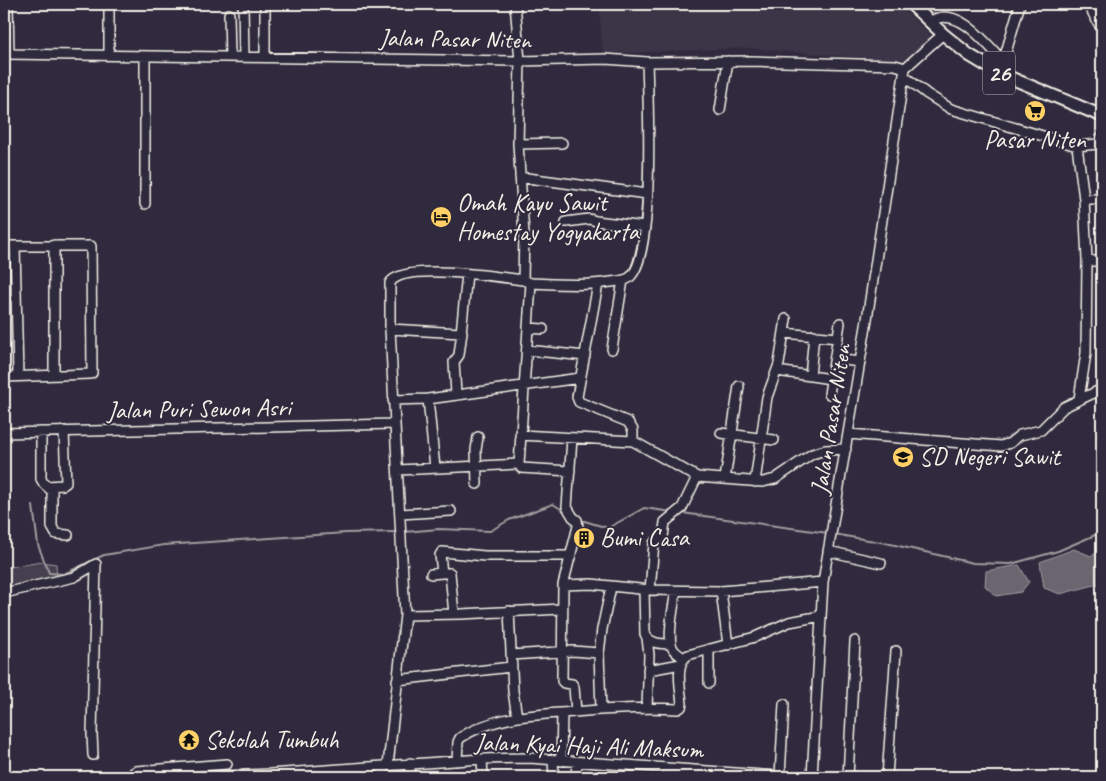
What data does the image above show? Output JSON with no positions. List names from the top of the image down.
{
  "streets": {
    "main road": ["26"],
    "street": ["Jalan Pasar Niten", "Jalan Puri Sewon Asri", "Jalan Kyai Haji Ali Maksum"]
  },
  "places": {
    "supermarket": ["Pasar Niten"],
    "hotel": ["Omah Kayu Sawit Homestay Yogyakarta"],
    "school or university": ["SD Negeri Sawit"],
    "building": ["Bumi Casa"],
    "temple": ["Sekolah Tumbuh"]
  }
}
